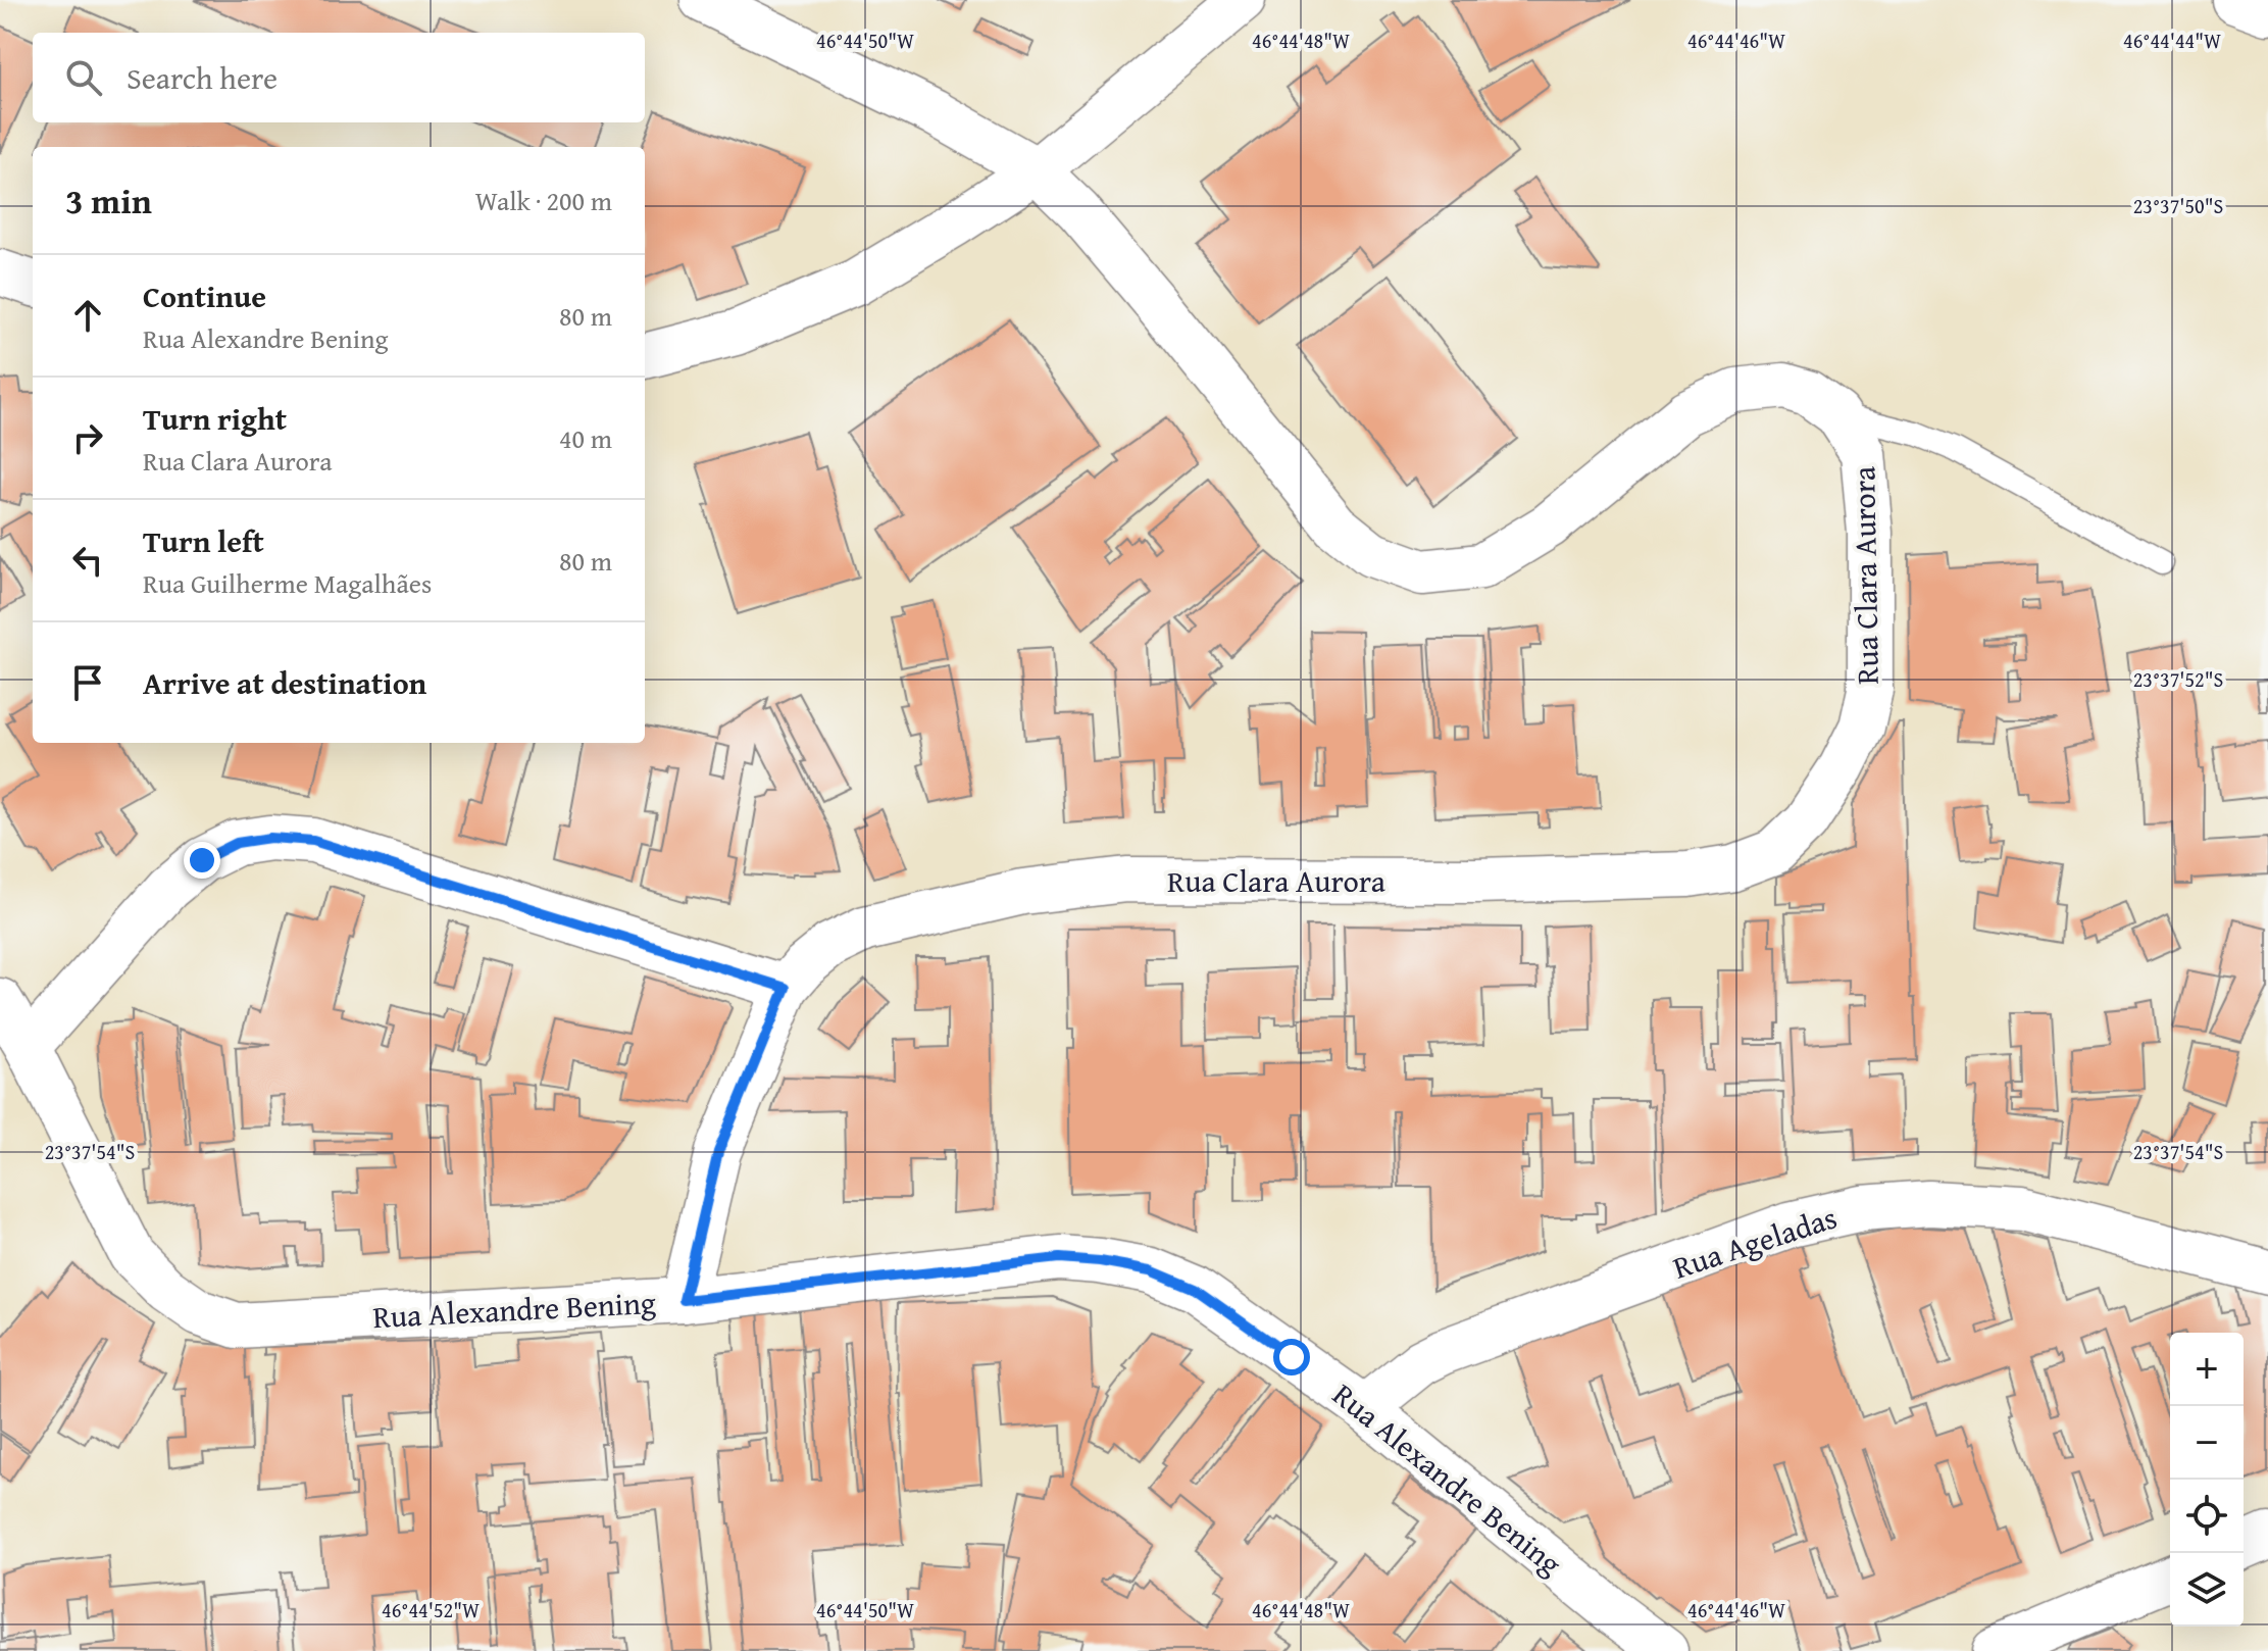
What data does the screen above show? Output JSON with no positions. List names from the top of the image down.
{
  "streets": {
    "street": ["Rua Clara Aurora", "Rua Ageladas", "Rua Alexandre Bening"]
  },
  "crossings": [
    ["Rua Clara Aurora", "Rua Alexandre Bening"],
    ["Rua Ageladas", "Rua Alexandre Bening"]
  ],
  "page": {
    "search": "Search here",
    "heading": ["3 min", "Walk · 200 m"],
    "list": [
      ["Continue", "Rua Alexandre Bening", "80 m"],
      ["Turn right", "Rua Clara Aurora", "40 m"],
      ["Turn left", "Rua Guilherme Magalhães", "80 m"],
      "Arrive at destination"
    ],
    "map_buttons": ["+", "−"]
  },
  "coordinates": [
    "46°44'50\"W",
    "46°44'48\"W",
    "46°44'46\"W",
    "46°44'44\"W",
    "23°37'50\"S",
    "23°37'52\"S",
    "23°37'54\"S",
    "46°44'52\"W"
  ]
}
